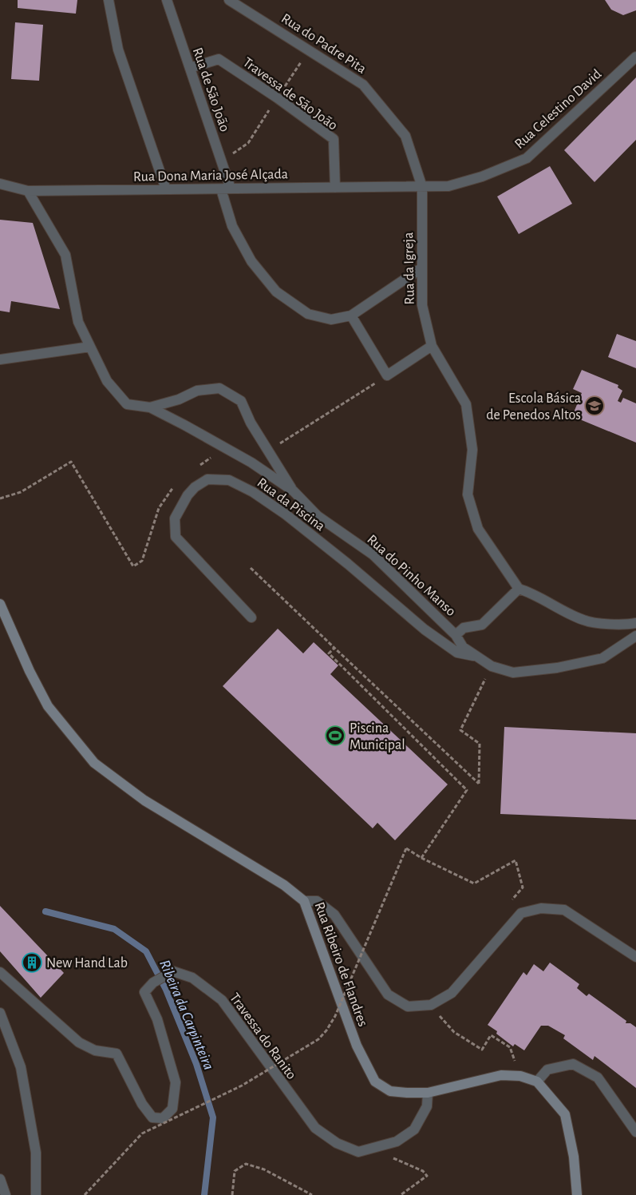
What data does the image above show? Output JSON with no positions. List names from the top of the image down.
{
  "streets": {
    "main road": ["Rua Ribeiro de Flandres"],
    "street": [
      "Rua do Padre Pita",
      "Rua de São João",
      "Travessa de São João",
      "Rua Celestino David",
      "Rua Dona Maria José Alçada",
      "Rua da Igreja",
      "Rua da Piscina",
      "Rua do Pinho Manso",
      "Travessa do Ranito"
    ]
  },
  "crossings": [
    ["Rua do Padre Pita", "Rua Celestino David"],
    ["Rua do Padre Pita", "Rua Dona Maria José Alçada"],
    ["Rua do Padre Pita", "Rua da Igreja"],
    ["Rua de São João", "Travessa de São João"],
    ["Rua de São João", "Rua Dona Maria José Alçada"],
    ["Travessa de São João", "Rua Dona Maria José Alçada"],
    ["Rua Celestino David", "Rua Dona Maria José Alçada"],
    ["Rua Celestino David", "Rua da Igreja"],
    ["Rua Dona Maria José Alçada", "Rua da Igreja"],
    ["Rua Dona Maria José Alçada", "Rua do Pinho Manso"],
    ["Rua da Piscina", "Rua do Pinho Manso"],
    ["Rua Ribeiro de Flandres", "Travessa do Ranito"]
  ],
  "water": ["Ribeira da Carpinteira"],
  "places": {
    "school or university": ["Escola Básica de Penedos Altos"],
    "sports": ["Piscina Municipal"],
    "building": ["New Hand Lab"]
  }
}
